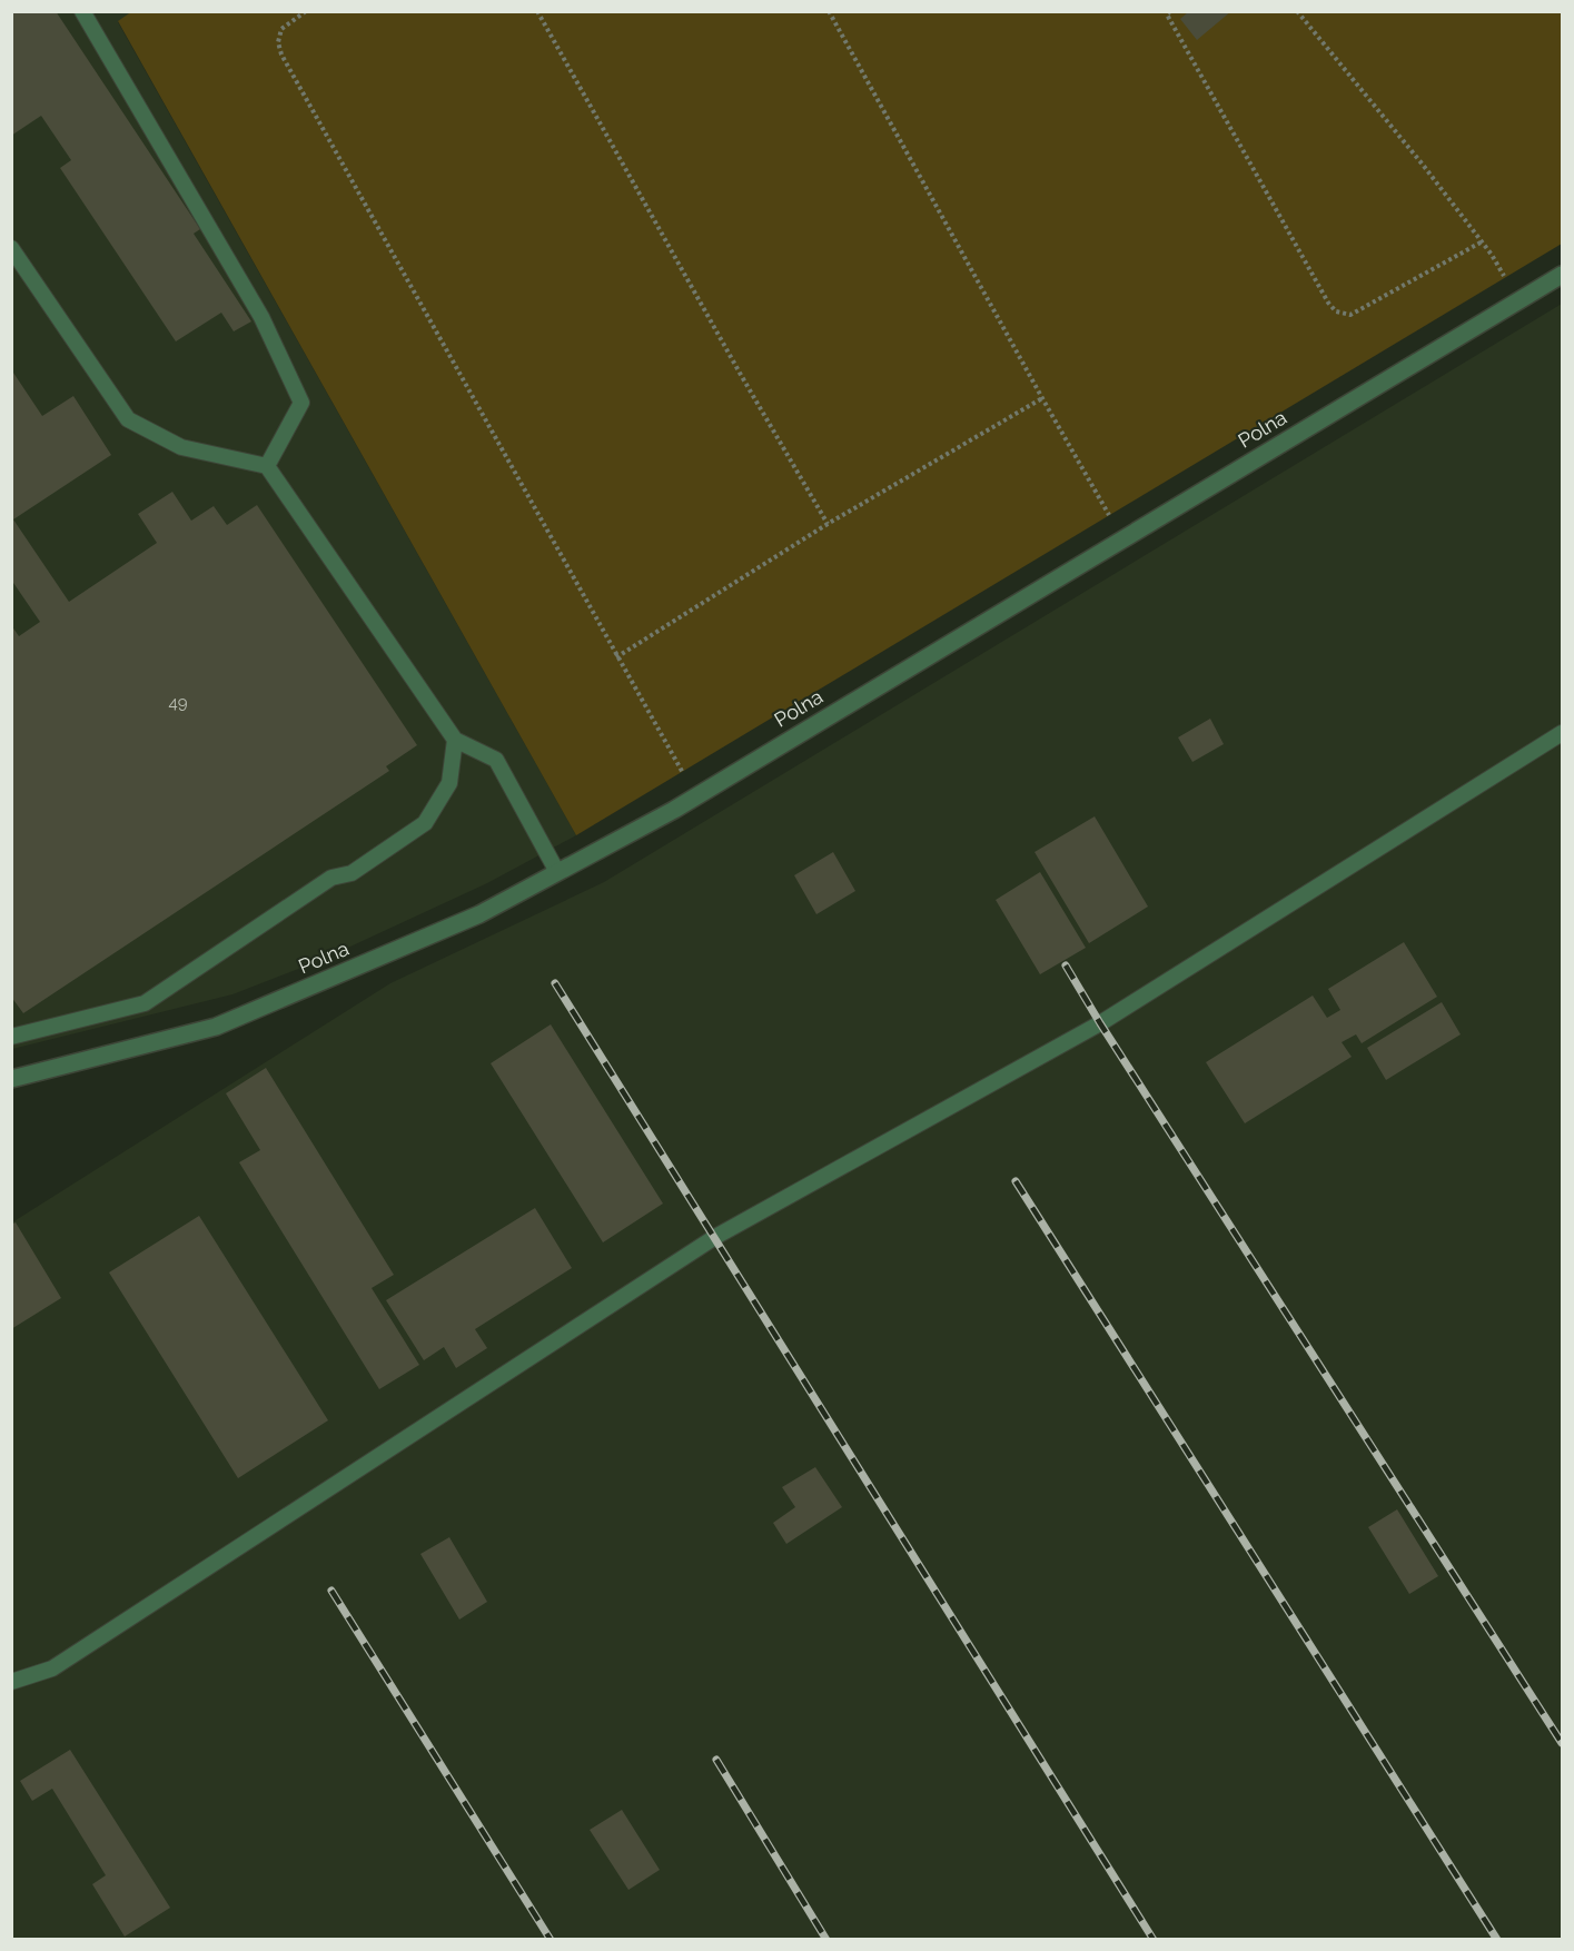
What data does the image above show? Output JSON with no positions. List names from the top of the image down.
{
  "streets": {
    "street": ["Polna"]
  },
  "house_numbers": ["49"]
}
